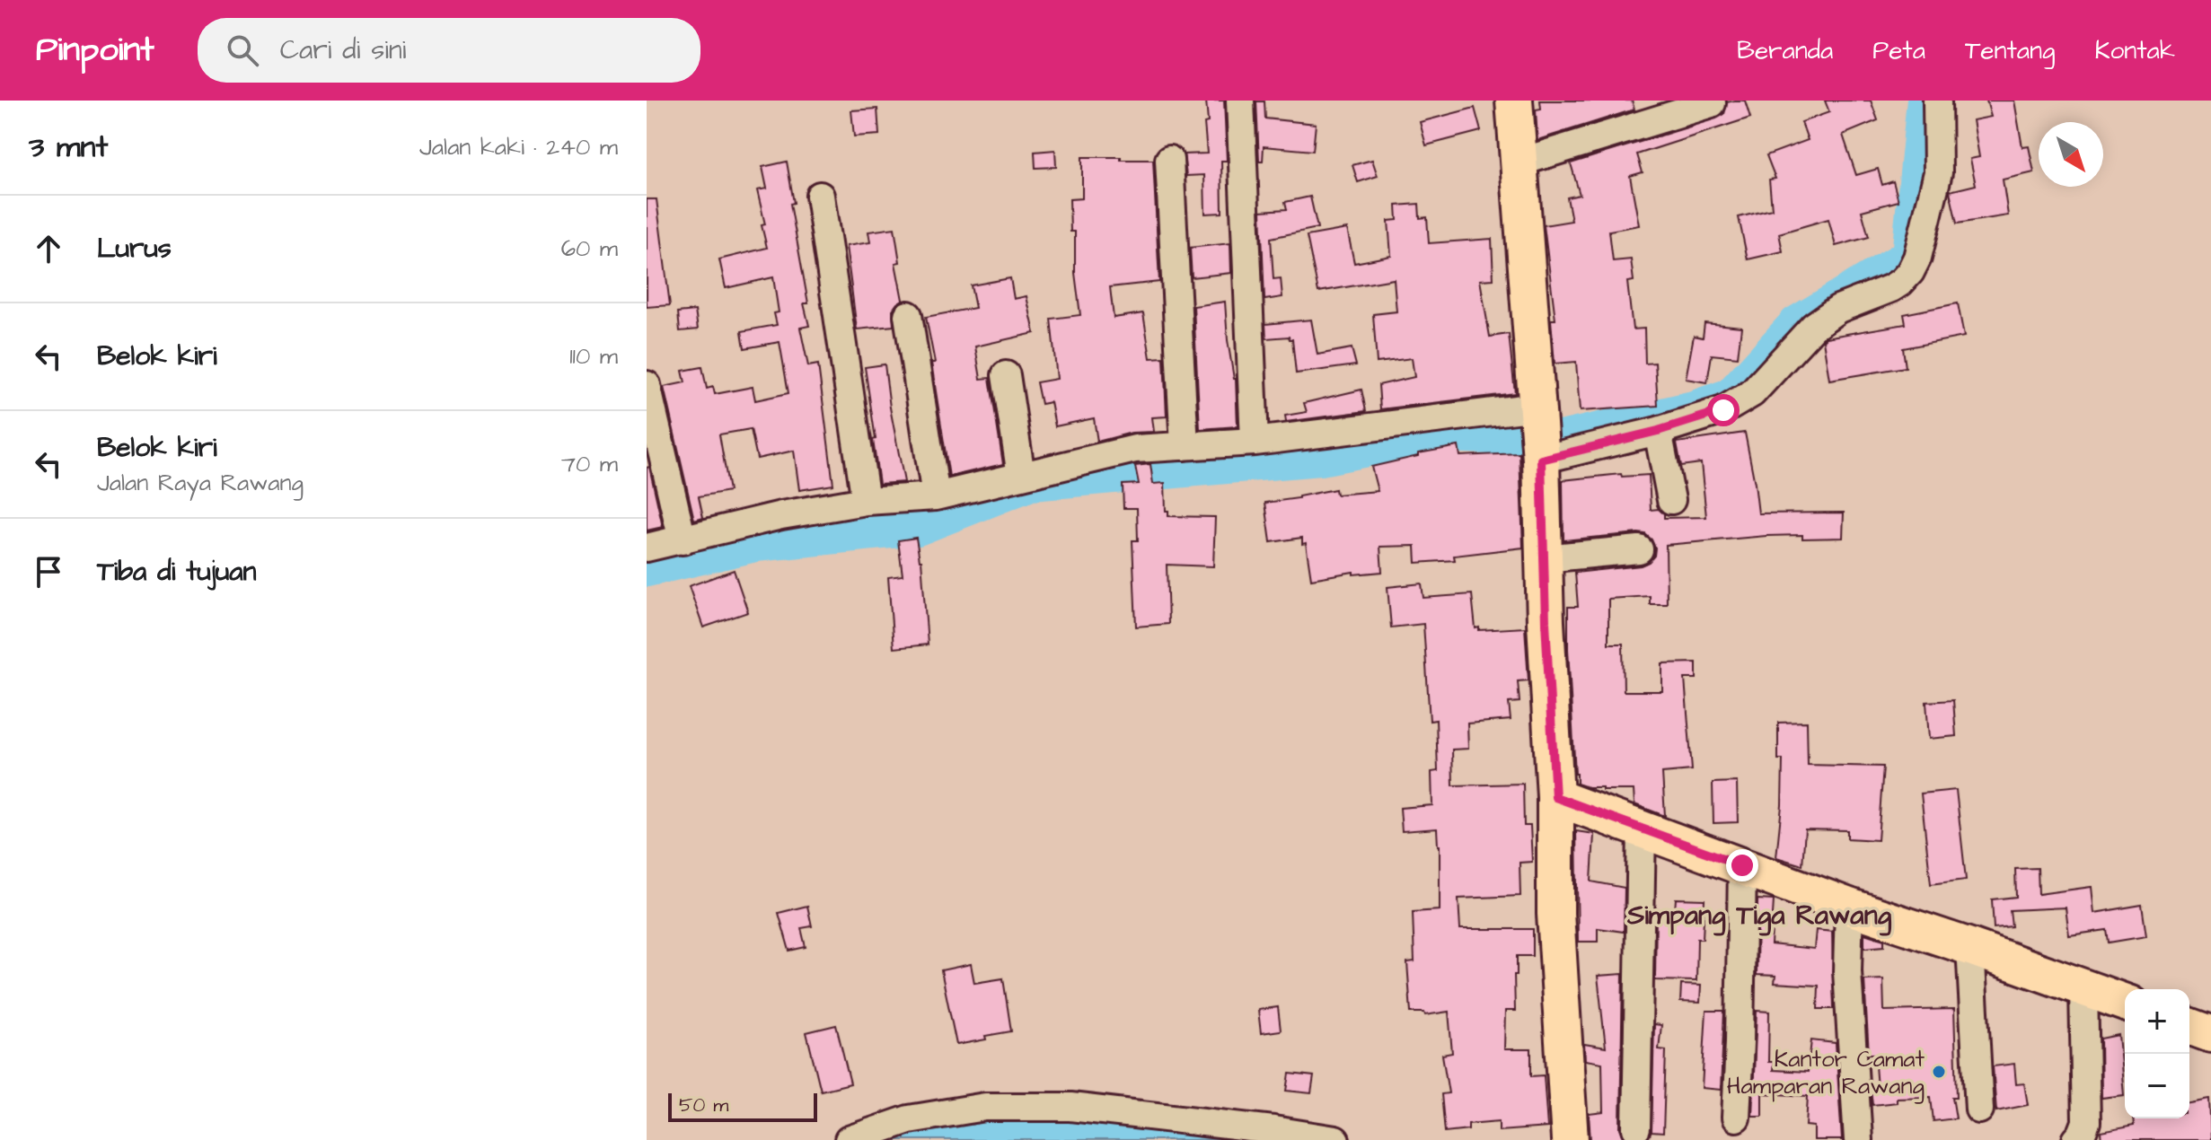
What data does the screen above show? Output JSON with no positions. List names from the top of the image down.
{
  "districts": ["Simpang Tiga Rawang"],
  "places": ["Kantor Camat Hamparan Rawang"],
  "scale_bar": "50 m",
  "north": "bottom right",
  "page": {
    "header": "Pinpoint",
    "search": "Cari di sini",
    "nav": [
      "Beranda",
      "Peta",
      "Tentang",
      "Kontak"
    ],
    "heading": ["3 mnt", "Jalan kaki · 240 m"],
    "list": [
      ["Lurus", "60 m"],
      ["Belok kiri", "110 m"],
      ["Belok kiri", "Jalan Raya Rawang", "70 m"],
      "Tiba di tujuan"
    ],
    "map_buttons": ["+", "−"],
    "scale": "50 m"
  }
}
